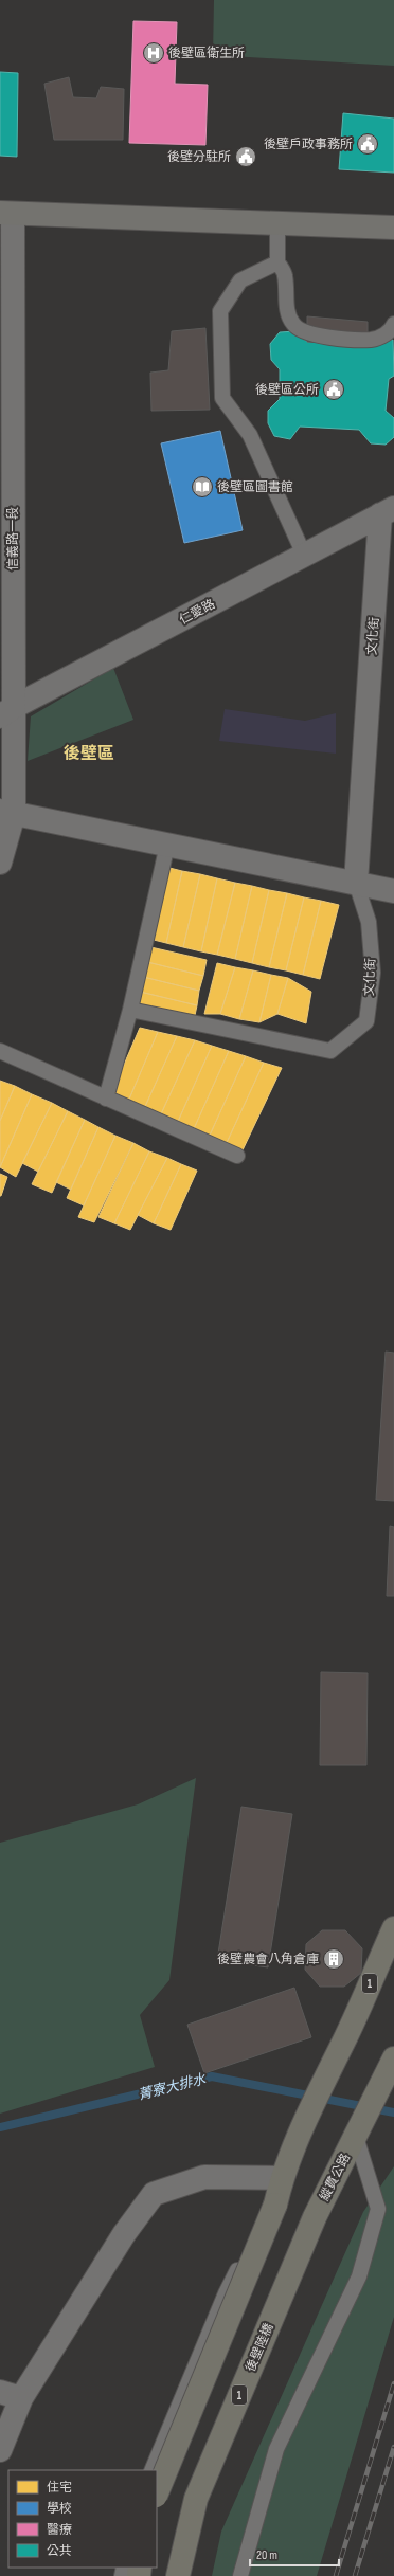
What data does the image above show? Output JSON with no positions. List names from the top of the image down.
{
  "streets": {
    "main road": ["1", "縱貫公路", "後壁陸橋"],
    "street": ["信義路一段", "仁愛路", "文化街"]
  },
  "crossings": [
    ["信義路一段", "仁愛路"],
    ["仁愛路", "文化街"],
    ["1", "縱貫公路"],
    ["縱貫公路", "後壁陸橋"]
  ],
  "districts": ["後壁區"],
  "water": ["菁寮大排水"],
  "places": {
    "hospital": ["後壁區衛生所"],
    "public building": ["後壁戶政事務所", "後壁分駐所", "後壁區公所"],
    "library": ["後壁區圖書館"],
    "building": ["後壁農會八角倉庫"]
  },
  "legend": [
    "住宅",
    "學校",
    "醫療",
    "公共"
  ],
  "scale_bar": "20 m"
}
